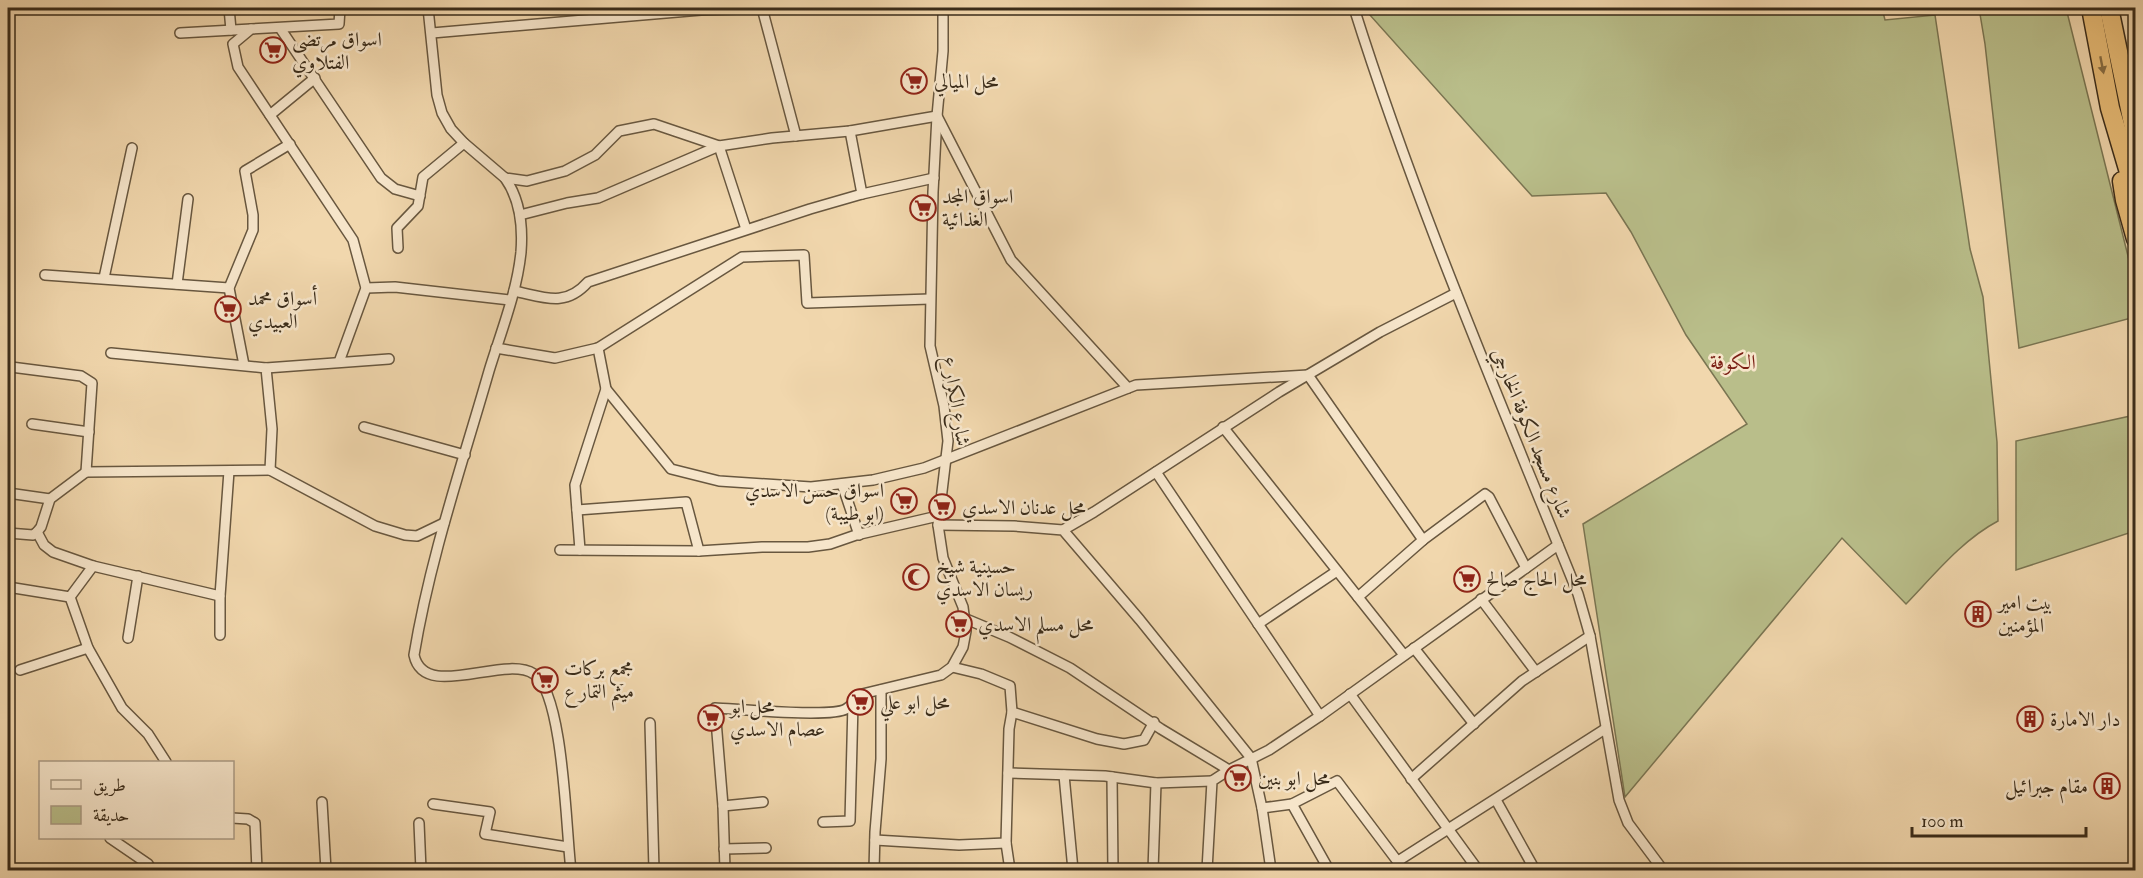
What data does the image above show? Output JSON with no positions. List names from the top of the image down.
{
  "streets": {
    "street": ["شارع الكرار ع", "شارع مسجد الكوفة الخارجي"]
  },
  "districts": ["الكوفة"],
  "places": {
    "supermarket": [
      "اسواق مرتضى الفتلاوي",
      "محل الميالي",
      "اسواق المجد الغذائية",
      "أسواق محمد العبيدي",
      "اسواق حسن الاسدي (ابو طيبة)",
      "محل عدنان الاسدي",
      "محل الحاج صالح",
      "محل مسلم الاسدي",
      "مجمع بركات ميثم التمار ع",
      "محل ابو علي",
      "محل ابو عصام الاسدي",
      "محل ابو بنين"
    ],
    "mosque": ["حسينية شيخ ريسان الاسدي"],
    "building": ["بيت امير المؤمنين", "دار الامارة", "مقام جبرائيل"]
  },
  "legend": ["طريق", "حديقة"],
  "scale_bar": "100 m"
}
